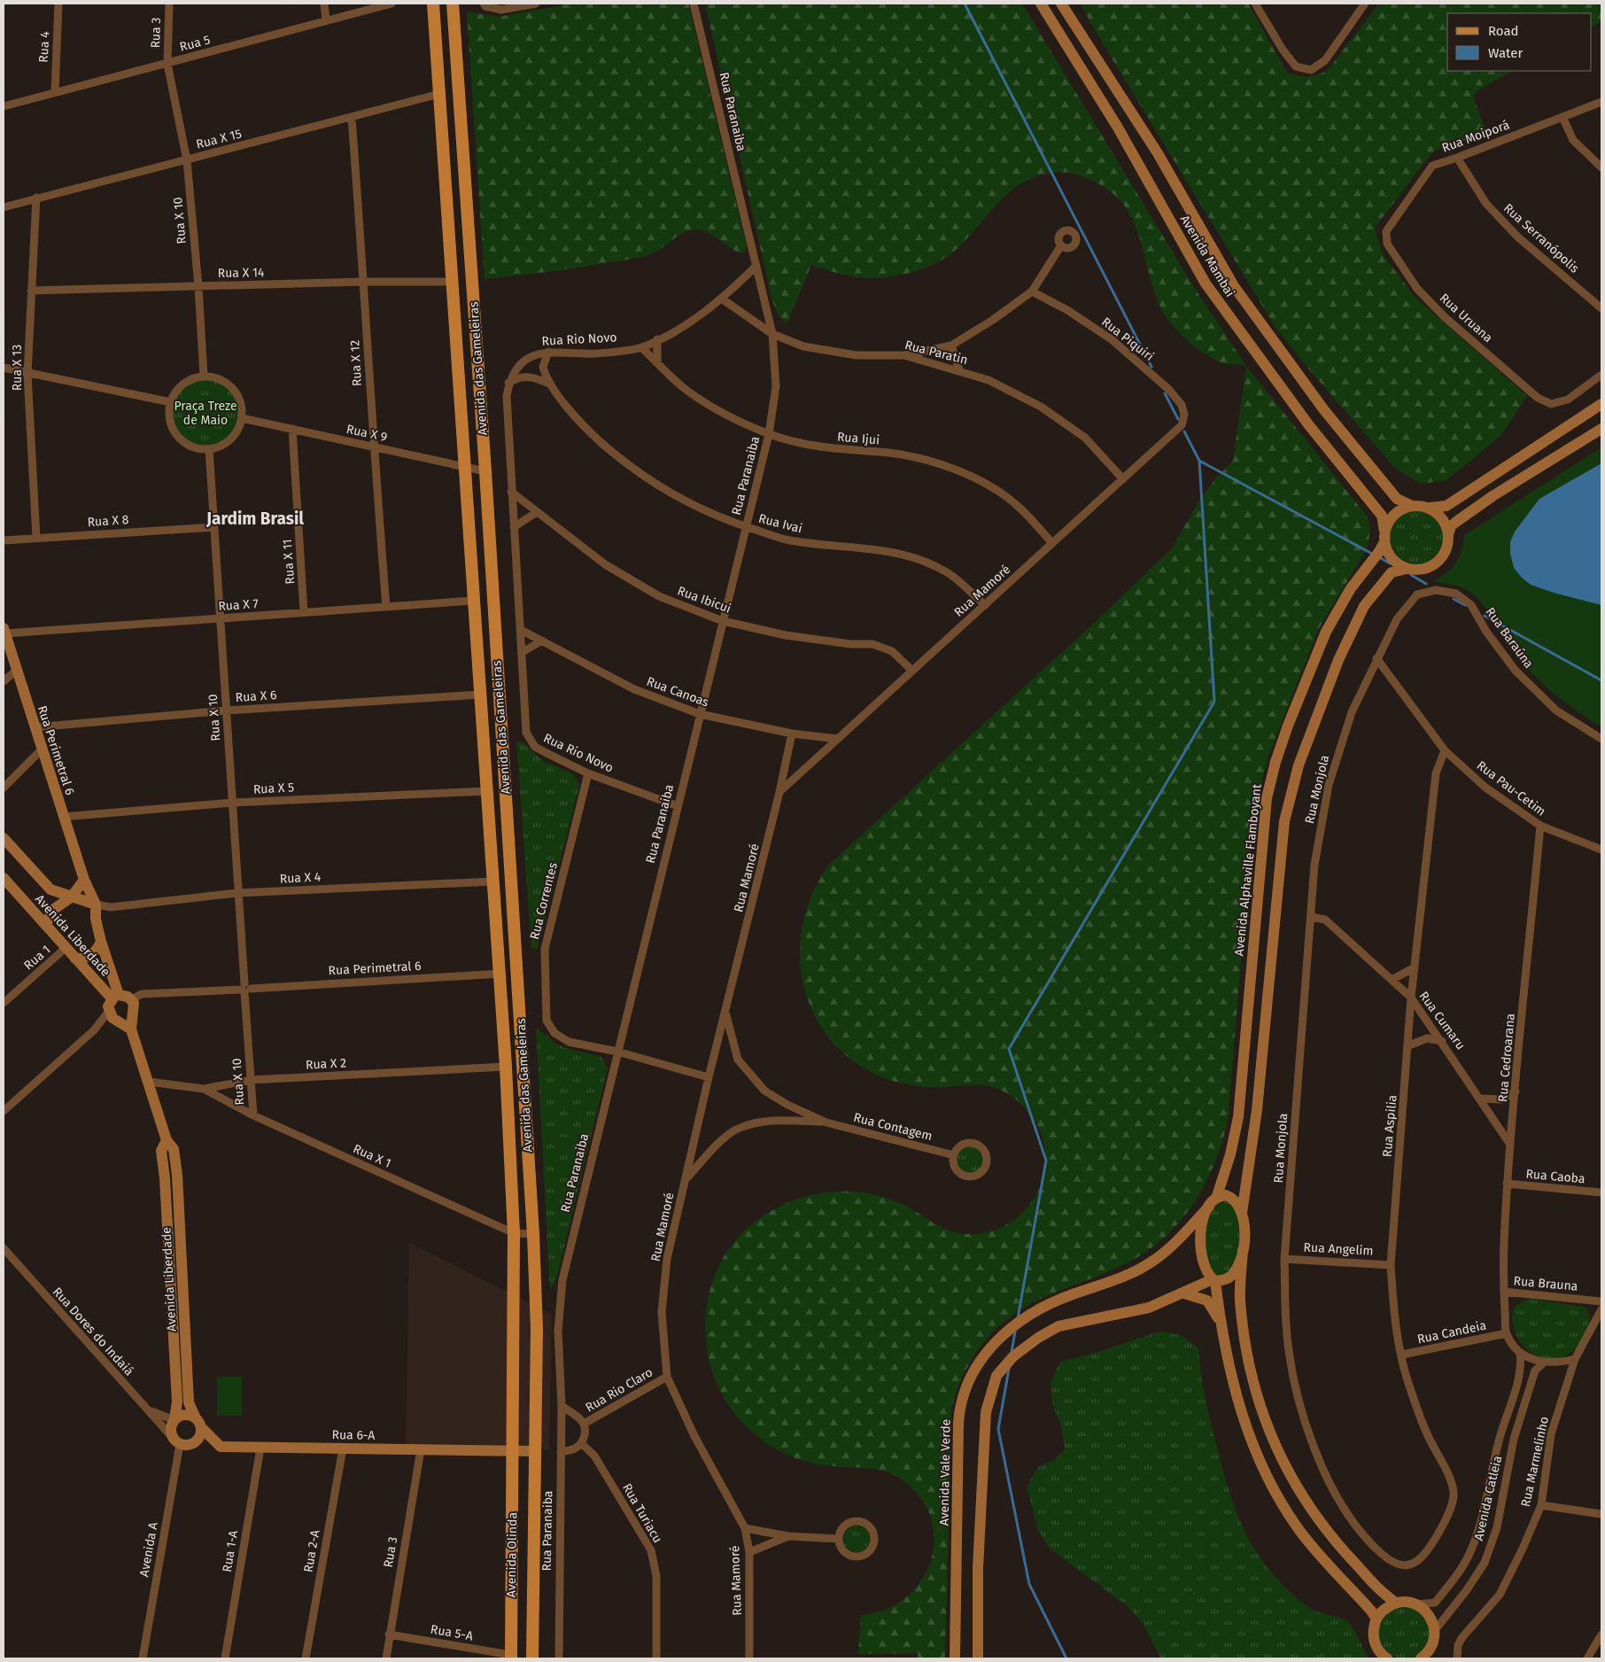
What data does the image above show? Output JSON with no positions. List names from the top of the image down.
{
  "streets": {
    "main road": ["Avenida das Gameleiras", "Avenida Olinda"],
    "street": [
      "Rua 3",
      "Rua 5",
      "Rua 4",
      "Rua Paranaiba",
      "Rua Moiporá",
      "Rua X 15",
      "Rua X 10",
      "Rua Serranópolis",
      "Avenida Mambai",
      "Rua X 14",
      "Rua Uruana",
      "Rua Rio Novo",
      "Rua Piquiri",
      "Rua Paratin",
      "Rua X 12",
      "Rua X 13",
      "Rua X 9",
      "Rua Ijui",
      "Rua X 8",
      "Rua Ivai",
      "Rua X 11",
      "Rua Mamoré",
      "Rua Ibicui",
      "Rua X 7",
      "Rua Baraúna",
      "Rua Canoas",
      "Rua X 6",
      "Rua Perimetral 6",
      "Rua X 5",
      "Rua Pau-Cetim",
      "Rua Monjola",
      "Avenida Alphaville Flamboyant",
      "Rua X 4",
      "Rua Correntes",
      "Avenida Liberdade",
      "Rua 1",
      "Rua Cumaru",
      "Rua Cedroarana",
      "Rua X 2",
      "Rua Aspilia",
      "Rua Contagem",
      "Rua X 1",
      "Rua Caoba",
      "Rua Angelim",
      "Rua Brauna",
      "Rua Dores do Indaiá",
      "Rua Candeia",
      "Rua Rio Claro",
      "Rua 6-A",
      "Rua Marmelinho",
      "Avenida Vale Verde",
      "Avenida Catleia",
      "Rua Turiacu",
      "Avenida A",
      "Rua 1-A",
      "Rua 2-A",
      "Rua 5-A"
    ]
  },
  "crossings": [
    ["Rua 3", "Rua 5"],
    ["Rua 3", "Rua X 10"],
    ["Rua 3", "Rua 6-A"],
    ["Rua 3", "Rua 5-A"],
    ["Rua 5", "Rua 4"],
    ["Rua 5", "Rua X 10"],
    ["Rua Paranaiba", "Rua Rio Novo"],
    ["Rua Paranaiba", "Rua Paratin"],
    ["Rua Paranaiba", "Rua Ijui"],
    ["Rua Paranaiba", "Rua Ivai"],
    ["Rua Paranaiba", "Rua Ibicui"],
    ["Rua Paranaiba", "Rua Canoas"],
    ["Rua Paranaiba", "Rua Correntes"],
    ["Rua Paranaiba", "Rua Rio Claro"],
    ["Rua Moiporá", "Rua Serranópolis"],
    ["Rua Moiporá", "Rua Uruana"],
    ["Rua X 15", "Rua X 10"],
    ["Rua X 15", "Rua X 12"],
    ["Rua X 15", "Rua X 13"],
    ["Rua X 15", "Avenida das Gameleiras"],
    ["Rua X 10", "Rua X 14"],
    ["Rua X 10", "Rua X 9"],
    ["Rua X 10", "Rua X 8"],
    ["Rua X 10", "Rua X 7"],
    ["Rua X 10", "Rua X 6"],
    ["Rua X 10", "Rua Perimetral 6"],
    ["Rua X 10", "Rua X 5"],
    ["Rua X 10", "Rua X 4"],
    ["Rua X 10", "Rua X 2"],
    ["Rua X 10", "Rua X 1"],
    ["Avenida Mambai", "Avenida Alphaville Flamboyant"],
    ["Rua X 14", "Rua X 12"],
    ["Rua X 14", "Rua X 13"],
    ["Rua X 14", "Avenida das Gameleiras"],
    ["Rua Rio Novo", "Rua Paratin"],
    ["Rua Rio Novo", "Rua Ijui"],
    ["Rua Rio Novo", "Rua Ivai"],
    ["Rua Rio Novo", "Rua Ibicui"],
    ["Rua Rio Novo", "Rua Canoas"],
    ["Rua Rio Novo", "Rua Correntes"],
    ["Rua Piquiri", "Rua Mamoré"],
    ["Rua Paratin", "Rua Mamoré"],
    ["Rua X 12", "Rua X 9"],
    ["Rua X 12", "Rua X 7"],
    ["Rua X 13", "Rua X 8"],
    ["Avenida das Gameleiras", "Rua X 9"],
    ["Avenida das Gameleiras", "Rua X 7"],
    ["Avenida das Gameleiras", "Rua X 6"],
    ["Avenida das Gameleiras", "Rua Perimetral 6"],
    ["Avenida das Gameleiras", "Rua X 5"],
    ["Avenida das Gameleiras", "Rua X 4"],
    ["Avenida das Gameleiras", "Rua X 2"],
    ["Avenida das Gameleiras", "Rua X 1"],
    ["Avenida das Gameleiras", "Rua 6-A"],
    ["Avenida das Gameleiras", "Avenida Olinda"],
    ["Rua X 9", "Rua X 11"],
    ["Rua Ijui", "Rua Mamoré"],
    ["Rua Ivai", "Rua Mamoré"],
    ["Rua X 11", "Rua X 7"],
    ["Rua Mamoré", "Rua Ibicui"],
    ["Rua Mamoré", "Rua Canoas"],
    ["Rua Mamoré", "Rua Correntes"],
    ["Rua Mamoré", "Rua Contagem"],
    ["Rua Mamoré", "Rua Rio Claro"],
    ["Rua X 7", "Rua Perimetral 6"],
    ["Rua Baraúna", "Rua Monjola"],
    ["Rua X 6", "Rua Perimetral 6"],
    ["Rua Perimetral 6", "Rua X 5"],
    ["Rua Perimetral 6", "Rua X 4"],
    ["Rua Perimetral 6", "Avenida Liberdade"],
    ["Rua Perimetral 6", "Rua 1"],
    ["Rua Pau-Cetim", "Rua Monjola"],
    ["Rua Pau-Cetim", "Rua Cedroarana"],
    ["Rua Pau-Cetim", "Rua Aspilia"],
    ["Rua Monjola", "Rua Cumaru"],
    ["Rua Monjola", "Rua Aspilia"],
    ["Rua Monjola", "Rua Angelim"],
    ["Avenida Alphaville Flamboyant", "Avenida Vale Verde"],
    ["Rua X 4", "Avenida Liberdade"],
    ["Rua X 4", "Rua 1"],
    ["Avenida Liberdade", "Rua 1"],
    ["Avenida Liberdade", "Rua X 2"],
    ["Avenida Liberdade", "Rua Dores do Indaiá"],
    ["Avenida Liberdade", "Rua 6-A"],
    ["Avenida Liberdade", "Avenida A"],
    ["Rua Cumaru", "Rua Cedroarana"],
    ["Rua Cumaru", "Rua Aspilia"],
    ["Rua Cedroarana", "Rua Caoba"],
    ["Rua Cedroarana", "Rua Brauna"],
    ["Rua X 2", "Rua X 1"],
    ["Rua Aspilia", "Rua Angelim"],
    ["Rua Aspilia", "Rua Candeia"],
    ["Rua Brauna", "Rua Candeia"],
    ["Rua Dores do Indaiá", "Rua 6-A"],
    ["Rua Dores do Indaiá", "Avenida A"],
    ["Rua Rio Claro", "Rua Turiacu"],
    ["Rua 6-A", "Avenida A"],
    ["Rua 6-A", "Rua 1-A"],
    ["Rua 6-A", "Rua 2-A"],
    ["Rua 6-A", "Avenida Olinda"],
    ["Avenida Olinda", "Rua 5-A"]
  ],
  "districts": ["Jardim Brasil"],
  "parks": ["Praça Treze de Maio"],
  "legend": ["Road", "Water"]
}
